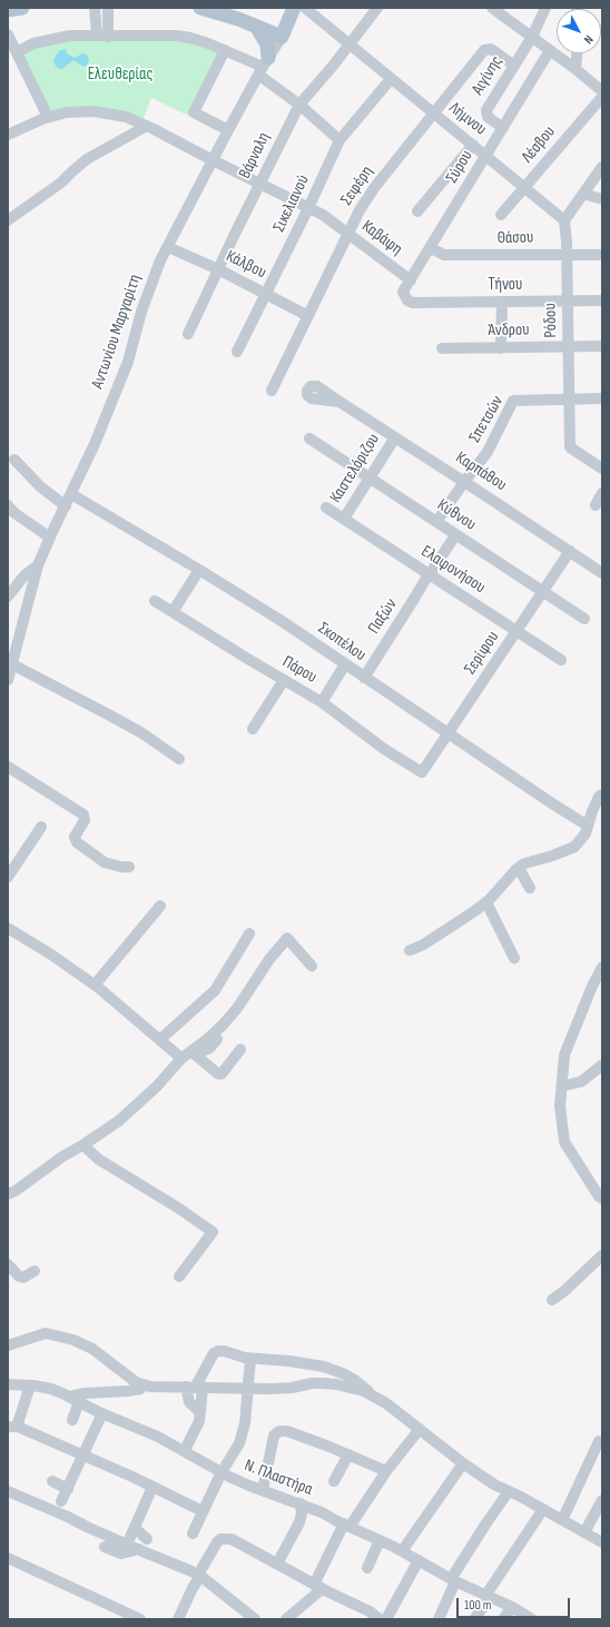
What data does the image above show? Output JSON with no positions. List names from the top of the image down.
{
  "streets": {
    "main road": ["Αντωνίου Μαργαρίτη"],
    "street": [
      "Αιγίνης",
      "Λήμνου",
      "Λέσβου",
      "Βάρναλη",
      "Σύρου",
      "Σεφέρη",
      "Σικελιανού",
      "Καβάφη",
      "Θάσου",
      "Κάλβου",
      "Τήνου",
      "Ρόδου",
      "Άνδρου",
      "Σπετσών",
      "Καστελόριζου",
      "Καρπάθου",
      "Κύθνου",
      "Ελαφονήσου",
      "Παξών",
      "Σκοπέλου",
      "Σερίφου",
      "Πάρου",
      "Ν. Πλαστήρα"
    ]
  },
  "crossings": [
    ["Αιγίνης", "Σύρου"],
    ["Αιγίνης", "Σεφέρη"],
    ["Λήμνου", "Λέσβου"],
    ["Λήμνου", "Βάρναλη"],
    ["Λήμνου", "Σύρου"],
    ["Λήμνου", "Σεφέρη"],
    ["Λήμνου", "Σικελιανού"],
    ["Λήμνου", "Ρόδου"],
    ["Βάρναλη", "Καβάφη"],
    ["Βάρναλη", "Κάλβου"],
    ["Σύρου", "Καβάφη"],
    ["Σύρου", "Θάσου"],
    ["Σύρου", "Τήνου"],
    ["Σεφέρη", "Καβάφη"],
    ["Σεφέρη", "Κάλβου"],
    ["Σικελιανού", "Καβάφη"],
    ["Σικελιανού", "Κάλβου"],
    ["Καβάφη", "Αντωνίου Μαργαρίτη"],
    ["Θάσου", "Ρόδου"],
    ["Κάλβου", "Αντωνίου Μαργαρίτη"],
    ["Τήνου", "Ρόδου"],
    ["Ρόδου", "Άνδρου"],
    ["Ρόδου", "Σπετσών"],
    ["Αντωνίου Μαργαρίτη", "Σκοπέλου"],
    ["Σπετσών", "Καρπάθου"],
    ["Καστελόριζου", "Καρπάθου"],
    ["Καστελόριζου", "Κύθνου"],
    ["Καστελόριζου", "Ελαφονήσου"],
    ["Καρπάθου", "Σερίφου"],
    ["Κύθνου", "Παξών"],
    ["Κύθνου", "Σερίφου"],
    ["Ελαφονήσου", "Παξών"],
    ["Ελαφονήσου", "Σερίφου"],
    ["Παξών", "Σκοπέλου"],
    ["Σκοπέλου", "Σερίφου"],
    ["Σερίφου", "Πάρου"]
  ],
  "parks": ["Ελευθερίας"],
  "scale_bar": "100 m",
  "north": "bottom right"
}
